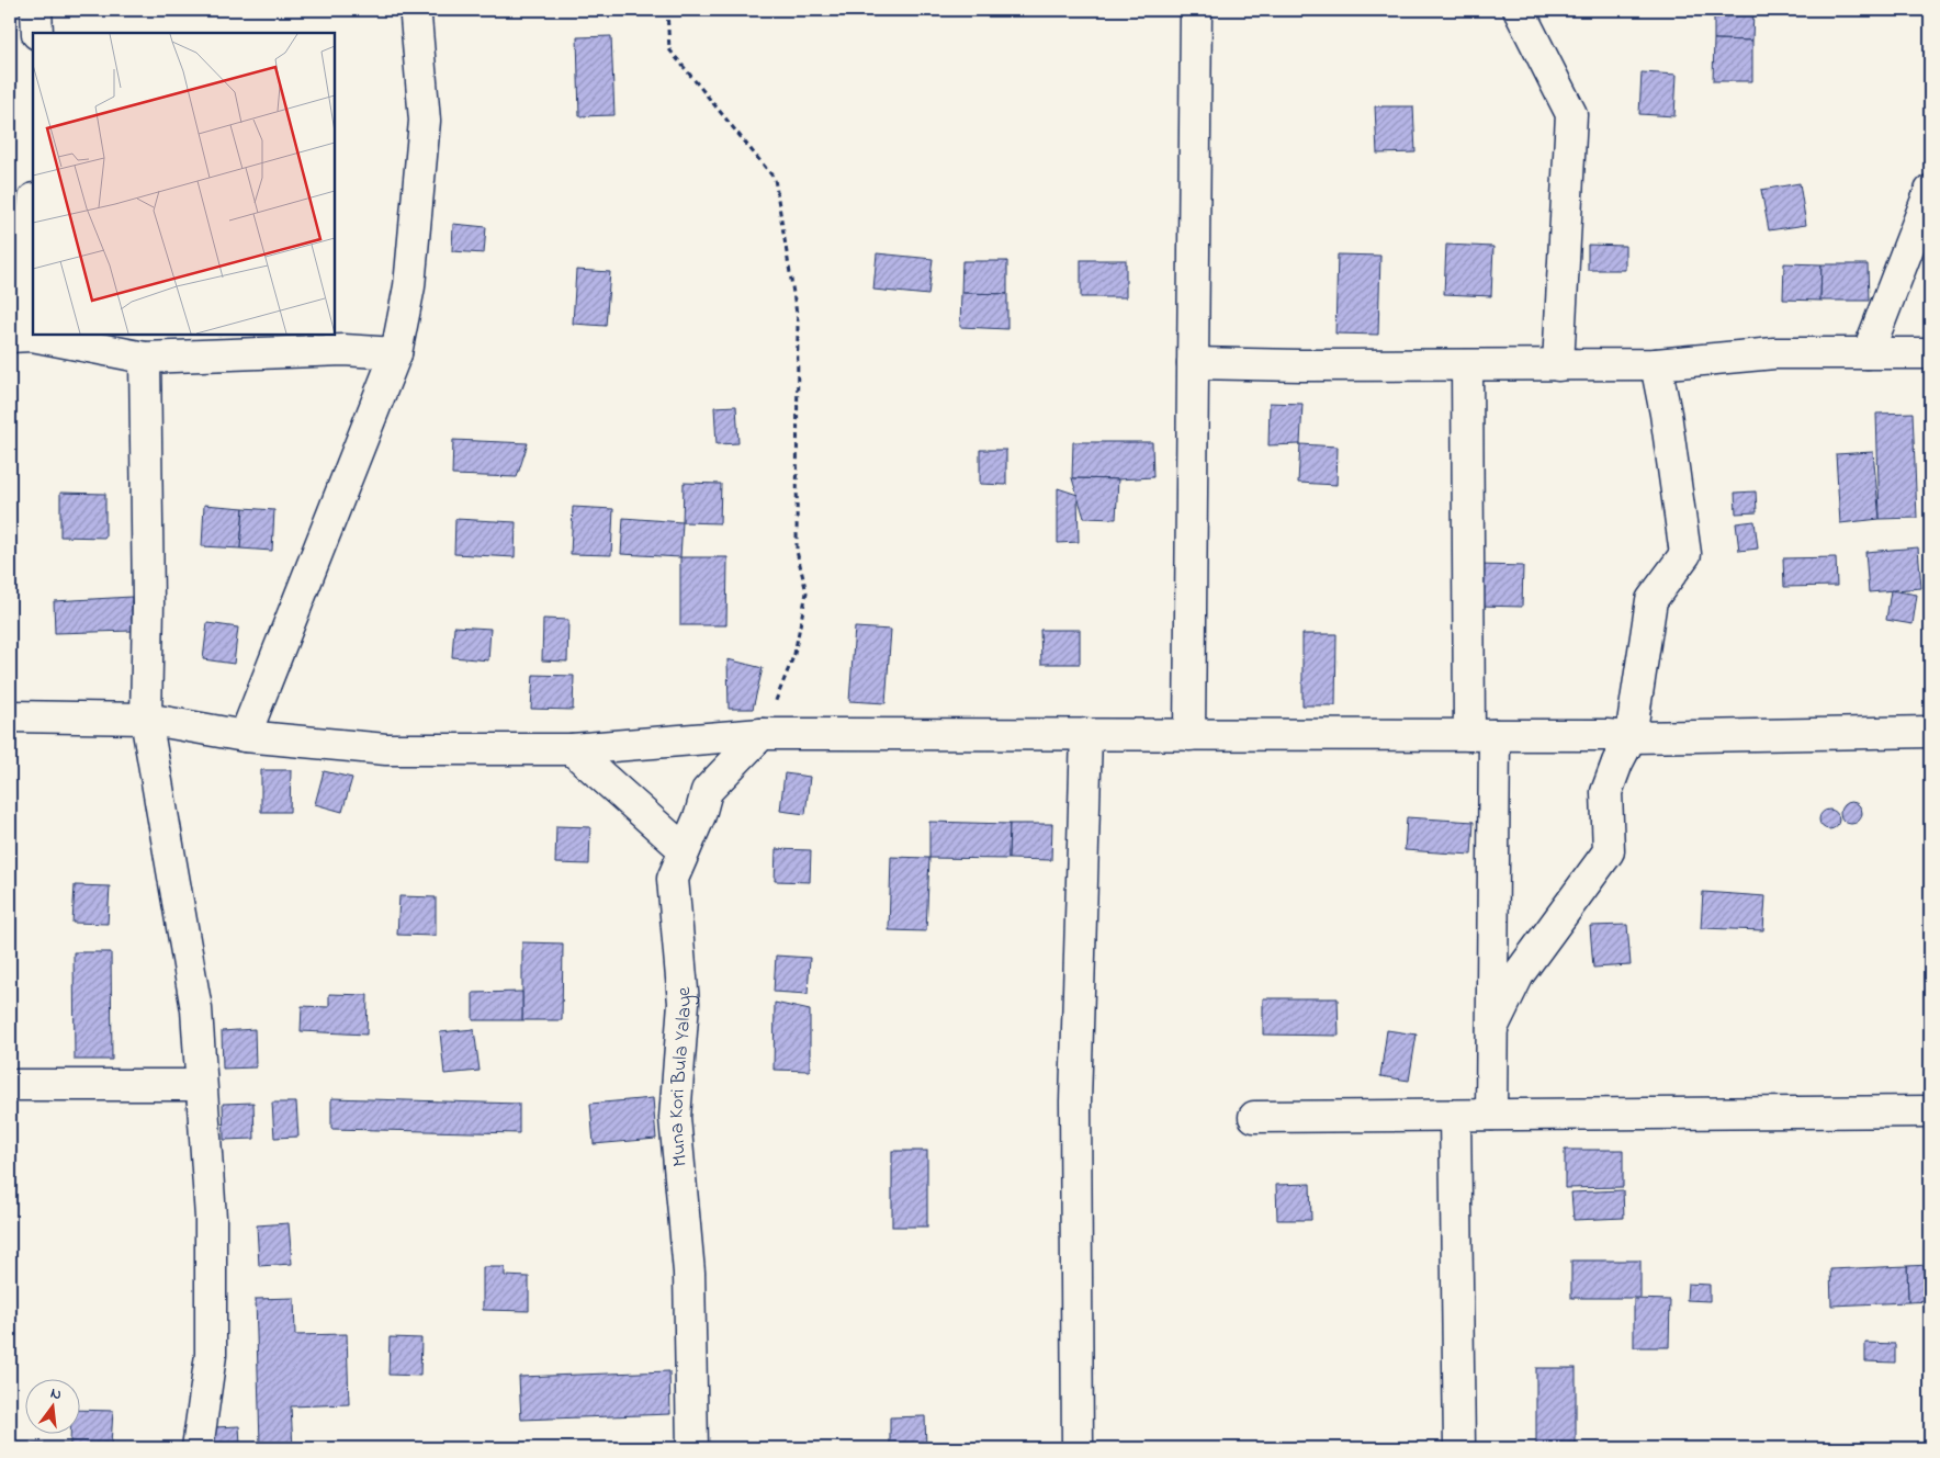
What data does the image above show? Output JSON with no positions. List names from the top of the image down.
{
  "streets": {
    "street": ["Muna Kori Bula Yalaye"]
  },
  "north": "top"
}
